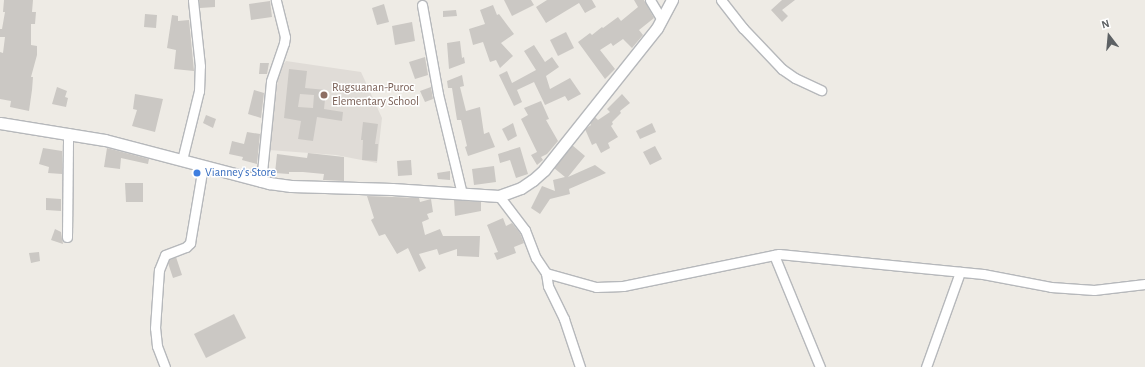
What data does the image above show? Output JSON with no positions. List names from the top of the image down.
{
  "places": ["Rugsuanan-Puroc Elementary School", "Vianney's Store"],
  "north": "top"
}
